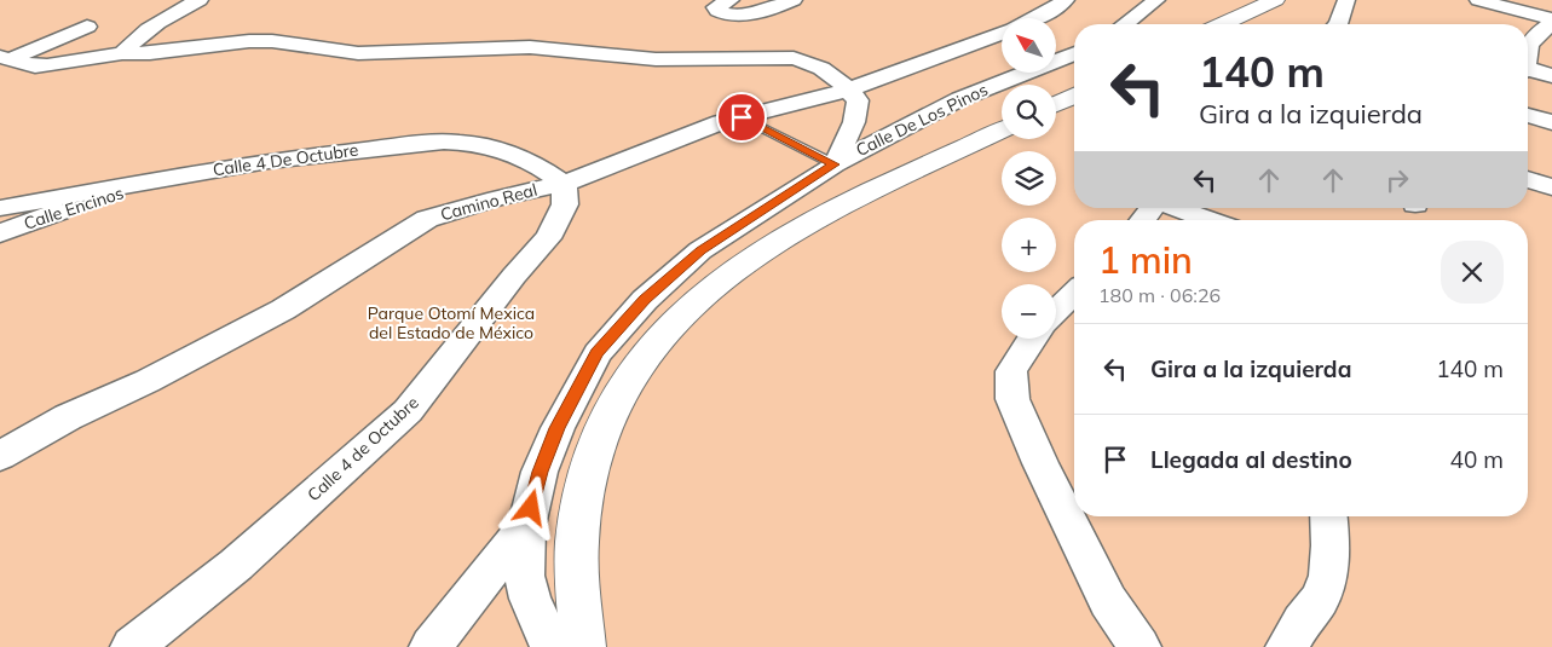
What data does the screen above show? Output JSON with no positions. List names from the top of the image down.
{
  "streets": {
    "street": [
      "Calle De Los Pinos",
      "Calle 4 De Octubre",
      "Camino Real",
      "Calle Encinos",
      "Calle 4 de Octubre"
    ]
  },
  "crossings": [
    ["Calle 4 De Octubre", "Camino Real"],
    ["Calle 4 De Octubre", "Calle Encinos"],
    ["Calle 4 De Octubre", "Calle 4 de Octubre"],
    ["Camino Real", "Calle 4 de Octubre"]
  ],
  "parks": ["Parque Otomí Mexica del Estado de México"],
  "north": "top left",
  "page": {
    "map_buttons": ["+", "−"],
    "turn": ["140 m", "Gira a la izquierda"],
    "heading": ["1 min", "180 m · 06:26"],
    "list": [
      {
        "name": "Gira a la izquierda",
        "value": "140 m"
      },
      {
        "name": "Llegada al destino",
        "value": "40 m"
      }
    ]
  }
}
